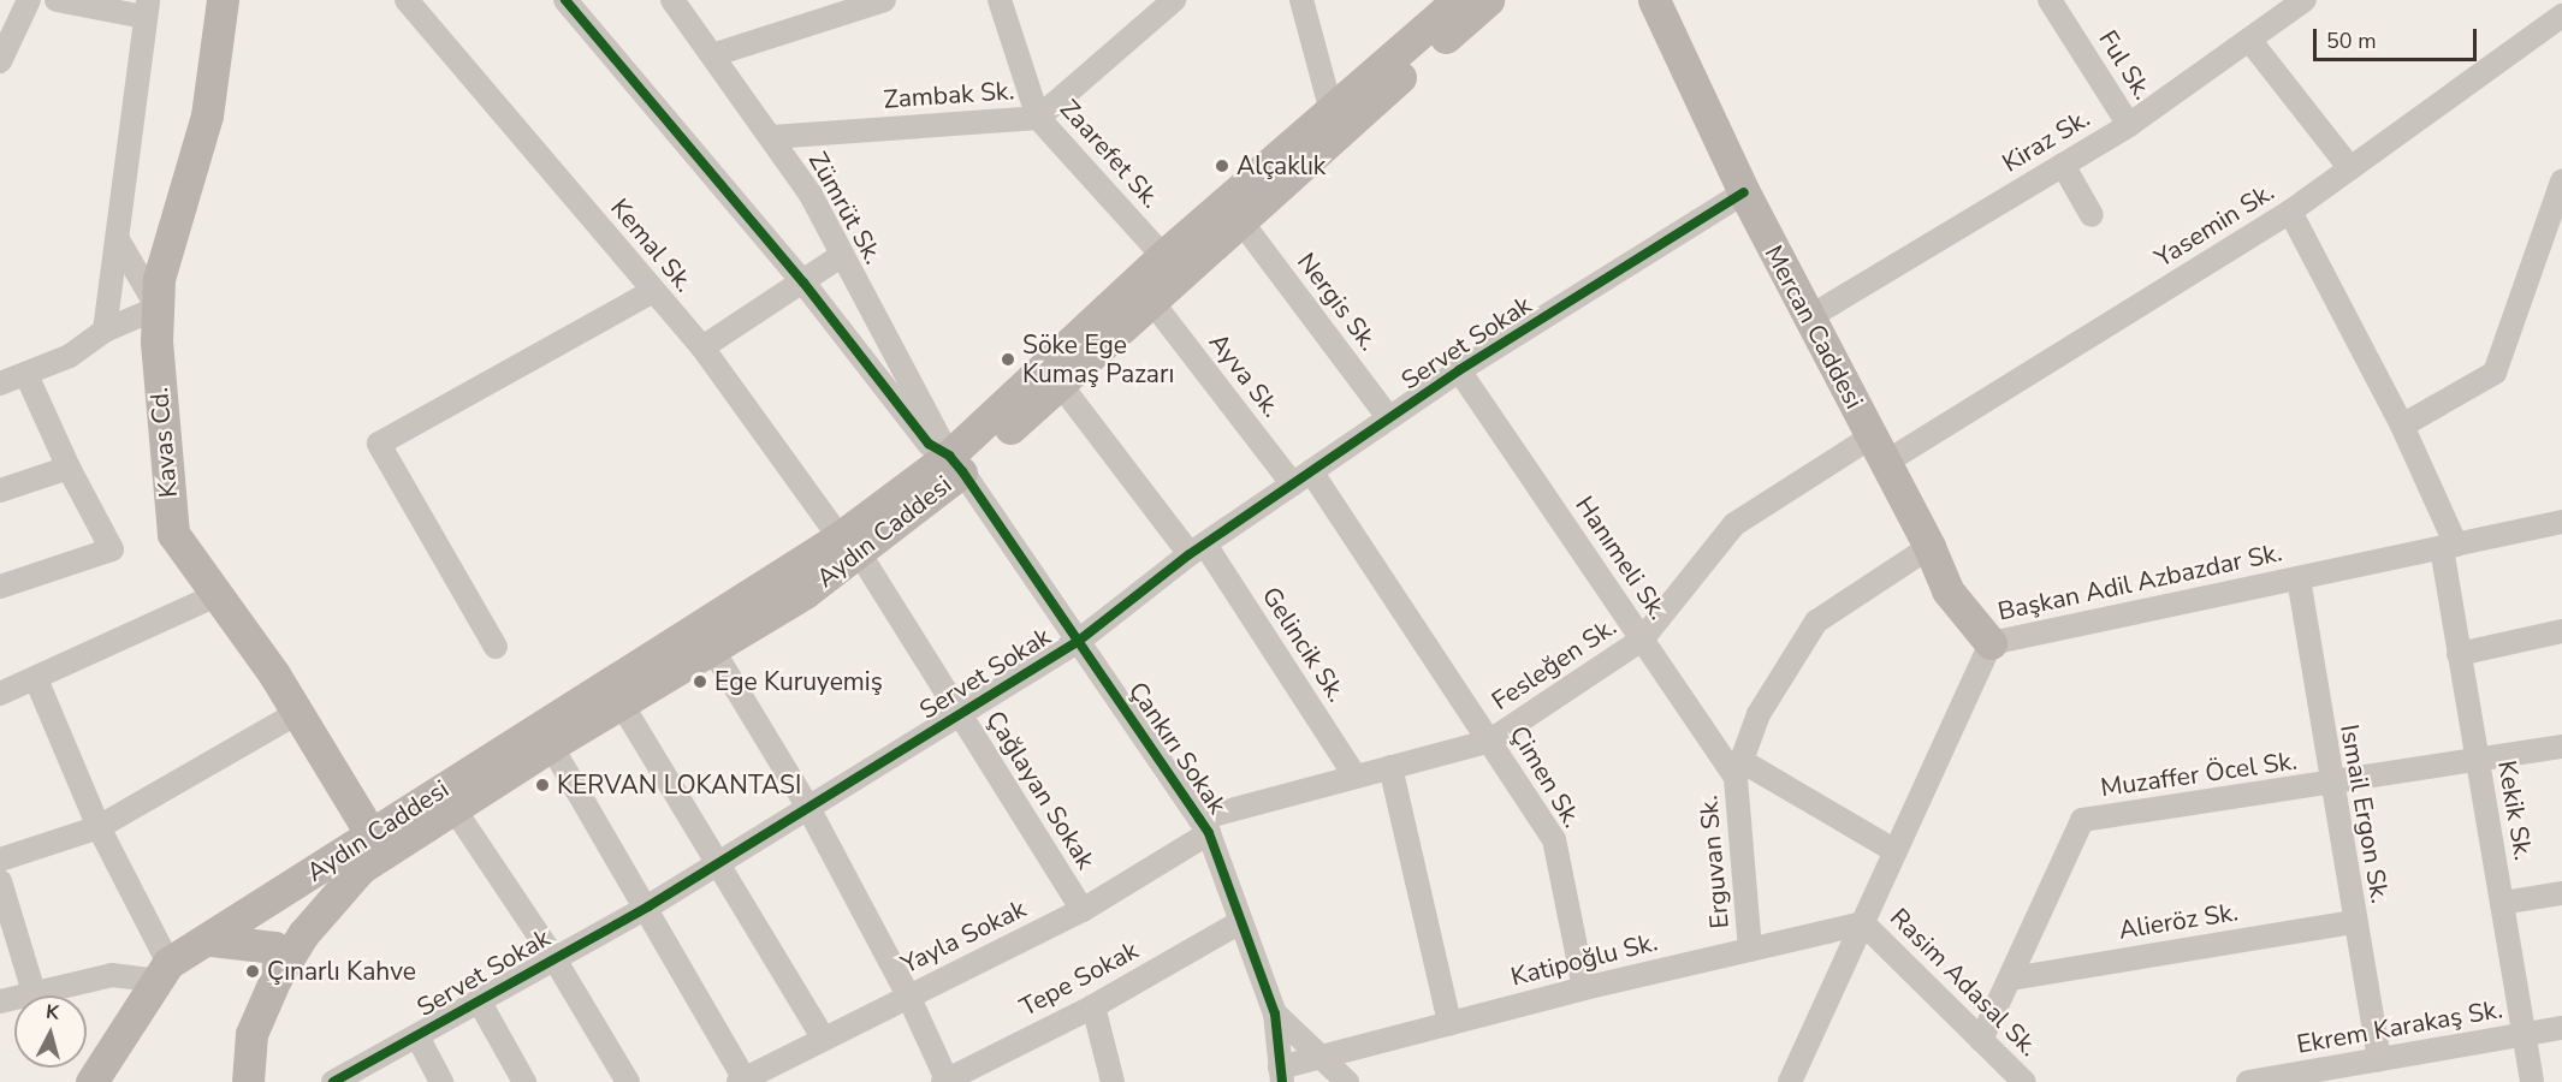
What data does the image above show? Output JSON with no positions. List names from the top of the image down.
{
  "streets": {
    "main road": ["Mercan Caddesi", "Kavas Cd.", "Aydın Caddesi"],
    "street": [
      "Ful Sk.",
      "Zambak Sk.",
      "Kiraz Sk.",
      "Zaarefet Sk.",
      "Zümrüt Sk.",
      "Yasemin Sk.",
      "Kemal Sk.",
      "Nergis Sk.",
      "Servet Sokak",
      "Ayva Sk.",
      "Hanımeli Sk.",
      "Başkan Adil Azbazdar Sk.",
      "Gelincik Sk.",
      "Fesleğen Sk.",
      "Çankırı Sokak",
      "Muzaffer Öcel Sk.",
      "Çimen Sk.",
      "Çağlayan Sokak",
      "Kekik Sk.",
      "Ismail Ergon Sk.",
      "Erguvan Sk.",
      "Alieröz Sk.",
      "Yayla Sokak",
      "Katipoğlu Sk.",
      "Tepe Sokak",
      "Rasim Adasal Sk.",
      "Ekrem Karakaş Sk."
    ]
  },
  "crossings": [
    ["Ful Sk.", "Kiraz Sk."],
    ["Zambak Sk.", "Zaarefet Sk."],
    ["Zambak Sk.", "Zümrüt Sk."],
    ["Kiraz Sk.", "Mercan Caddesi"],
    ["Zaarefet Sk.", "Aydın Caddesi"],
    ["Zümrüt Sk.", "Aydın Caddesi"],
    ["Zümrüt Sk.", "Çankırı Sokak"],
    ["Yasemin Sk.", "Mercan Caddesi"],
    ["Yasemin Sk.", "Fesleğen Sk."],
    ["Yasemin Sk.", "Kekik Sk."],
    ["Kemal Sk.", "Aydın Caddesi"],
    ["Kemal Sk.", "Çağlayan Sokak"],
    ["Nergis Sk.", "Servet Sokak"],
    ["Nergis Sk.", "Aydın Caddesi"],
    ["Mercan Caddesi", "Servet Sokak"],
    ["Mercan Caddesi", "Başkan Adil Azbazdar Sk."],
    ["Mercan Caddesi", "Fesleğen Sk."],
    ["Mercan Caddesi", "Erguvan Sk."],
    ["Servet Sokak", "Ayva Sk."],
    ["Servet Sokak", "Hanımeli Sk."],
    ["Servet Sokak", "Gelincik Sk."],
    ["Servet Sokak", "Çankırı Sokak"],
    ["Servet Sokak", "Çimen Sk."],
    ["Servet Sokak", "Çağlayan Sokak"],
    ["Ayva Sk.", "Aydın Caddesi"],
    ["Ayva Sk.", "Çimen Sk."],
    ["Kavas Cd.", "Aydın Caddesi"],
    ["Aydın Caddesi", "Gelincik Sk."],
    ["Aydın Caddesi", "Çankırı Sokak"],
    ["Aydın Caddesi", "Çağlayan Sokak"],
    ["Hanımeli Sk.", "Fesleğen Sk."],
    ["Hanımeli Sk.", "Erguvan Sk."],
    ["Başkan Adil Azbazdar Sk.", "Kekik Sk."],
    ["Başkan Adil Azbazdar Sk.", "Ismail Ergon Sk."],
    ["Başkan Adil Azbazdar Sk.", "Katipoğlu Sk."],
    ["Başkan Adil Azbazdar Sk.", "Rasim Adasal Sk."],
    ["Gelincik Sk.", "Fesleğen Sk."],
    ["Fesleğen Sk.", "Çankırı Sokak"],
    ["Fesleğen Sk.", "Çimen Sk."],
    ["Fesleğen Sk.", "Yayla Sokak"],
    ["Çankırı Sokak", "Yayla Sokak"],
    ["Çankırı Sokak", "Katipoğlu Sk."],
    ["Çankırı Sokak", "Tepe Sokak"],
    ["Muzaffer Öcel Sk.", "Kekik Sk."],
    ["Muzaffer Öcel Sk.", "Ismail Ergon Sk."],
    ["Muzaffer Öcel Sk.", "Alieröz Sk."],
    ["Muzaffer Öcel Sk.", "Rasim Adasal Sk."],
    ["Çimen Sk.", "Katipoğlu Sk."],
    ["Çağlayan Sokak", "Yayla Sokak"],
    ["Kekik Sk.", "Ekrem Karakaş Sk."],
    ["Ismail Ergon Sk.", "Alieröz Sk."],
    ["Ismail Ergon Sk.", "Ekrem Karakaş Sk."],
    ["Erguvan Sk.", "Katipoğlu Sk."],
    ["Katipoğlu Sk.", "Rasim Adasal Sk."]
  ],
  "places": [
    "Alçaklık",
    "Söke Ege Kumaş Pazarı",
    "Ege Kuruyemiş",
    "KERVAN LOKANTASI",
    "Çınarlı Kahve"
  ],
  "scale_bar": "50 m",
  "north": "top"
}
